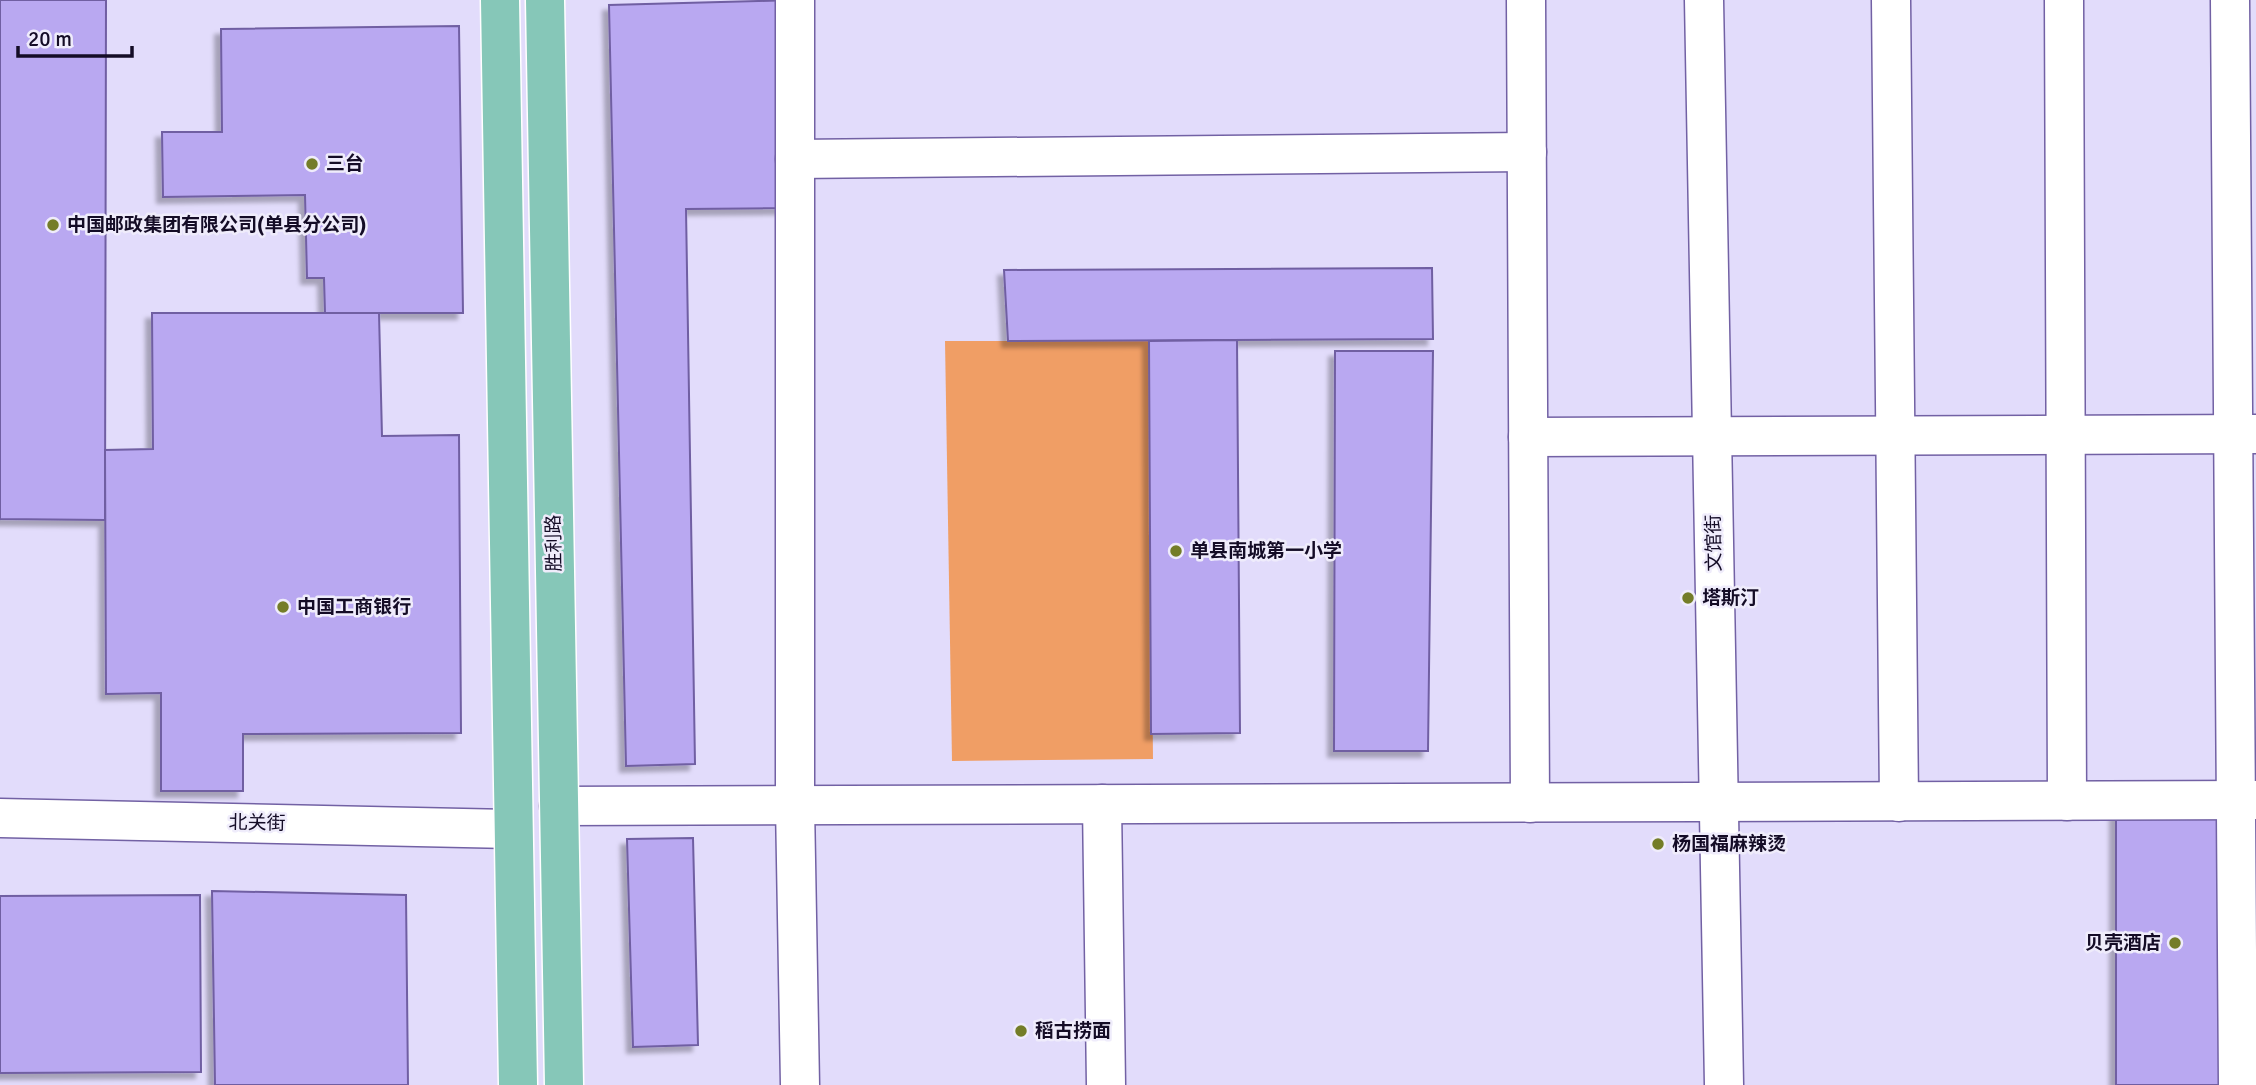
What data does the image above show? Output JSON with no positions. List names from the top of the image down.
{
  "streets": {
    "main road": ["胜利路"],
    "street": ["文馆街", "北关街"]
  },
  "places": [
    "三台",
    "中国邮政集团有限公司(单县分公司)",
    "单县南城第一小学",
    "塔斯汀",
    "中国工商银行",
    "杨国福麻辣烫",
    "贝壳酒店",
    "稻古捞面"
  ],
  "scale_bar": "20 m"
}
